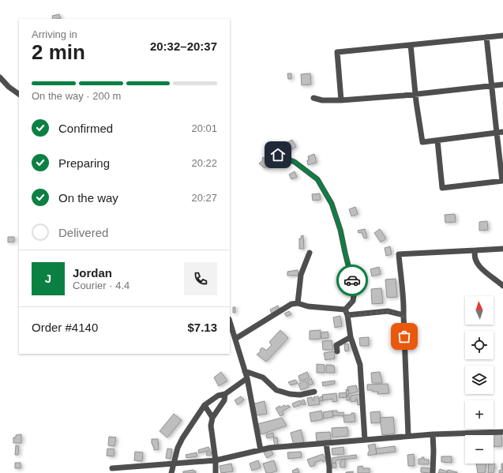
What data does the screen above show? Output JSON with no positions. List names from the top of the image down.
{
  "north": "top",
  "page": {
    "heading": ["2 min", "Arriving in", "20:32–20:37"],
    "panel": [
      "Jordan",
      "Courier · 4.4",
      "Order #4140",
      "$7.13"
    ],
    "bar": "On the way · 200 m",
    "list": [
      ["Confirmed", "20:01"],
      ["Preparing", "20:22"],
      ["On the way", "20:27"],
      "Delivered"
    ],
    "round": "J",
    "map_buttons": ["+", "−"]
  }
}
